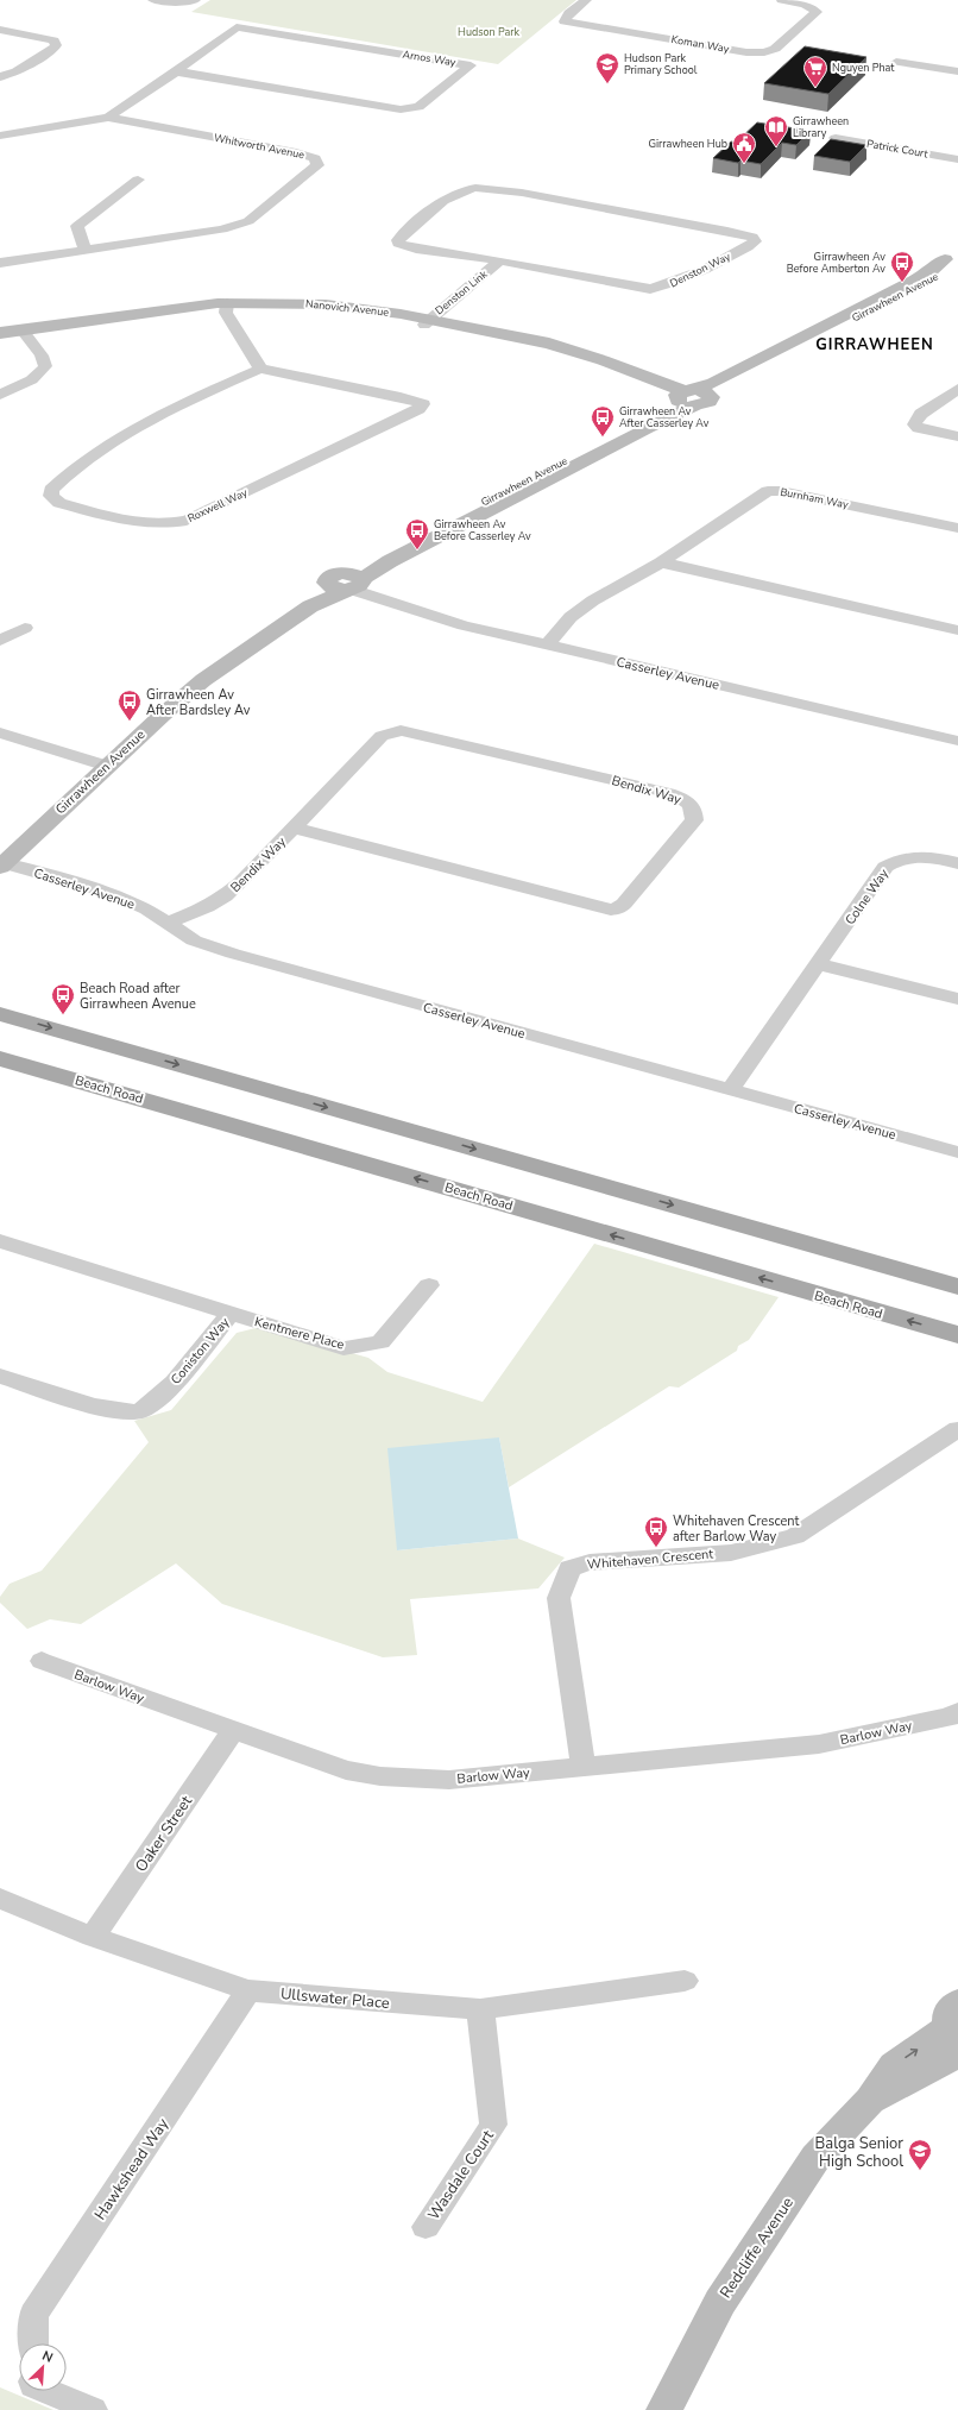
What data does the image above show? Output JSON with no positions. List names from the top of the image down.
{
  "streets": {
    "main road": [
      "Girrawheen Avenue",
      "Nanovich Avenue",
      "Beach Road",
      "Redcliffe Avenue"
    ],
    "street": [
      "Koman Way",
      "Arnos Way",
      "Whitworth Avenue",
      "Patrick Court",
      "Denston Way",
      "Denston Link",
      "Burnham Way",
      "Roxwell Way",
      "Casserley Avenue",
      "Bendix Way",
      "Colne Way",
      "Kentmere Place",
      "Coniston Way",
      "Whitehaven Crescent",
      "Barlow Way",
      "Oaker Street",
      "Ullswater Place",
      "Hawkshead Way",
      "Wasdale Court"
    ]
  },
  "crossings": [
    ["Arnos Way", "Whitworth Avenue"],
    ["Denston Way", "Denston Link"],
    ["Denston Link", "Nanovich Avenue"],
    ["Girrawheen Avenue", "Nanovich Avenue"],
    ["Girrawheen Avenue", "Casserley Avenue"],
    ["Burnham Way", "Casserley Avenue"],
    ["Casserley Avenue", "Bendix Way"],
    ["Casserley Avenue", "Colne Way"],
    ["Kentmere Place", "Coniston Way"],
    ["Whitehaven Crescent", "Barlow Way"],
    ["Barlow Way", "Oaker Street"],
    ["Oaker Street", "Ullswater Place"],
    ["Ullswater Place", "Hawkshead Way"],
    ["Ullswater Place", "Wasdale Court"]
  ],
  "districts": ["GIRRAWHEEN"],
  "parks": ["Hudson Park"],
  "places": {
    "school or university": ["Hudson Park Primary School", "Balga Senior High School"],
    "supermarket": ["Nguyen Phat"],
    "library": ["Girrawheen Library"],
    "public building": ["Girrawheen Hub"],
    "bus stop": [
      "Girrawheen Av Before Amberton Av",
      "Girrawheen Av After Casserley Av",
      "Girrawheen Av Before Casserley Av",
      "Girrawheen Av After Bardsley Av",
      "Beach Road after Girrawheen Avenue",
      "Whitehaven Crescent after Barlow Way"
    ]
  },
  "north": "top right"
}
